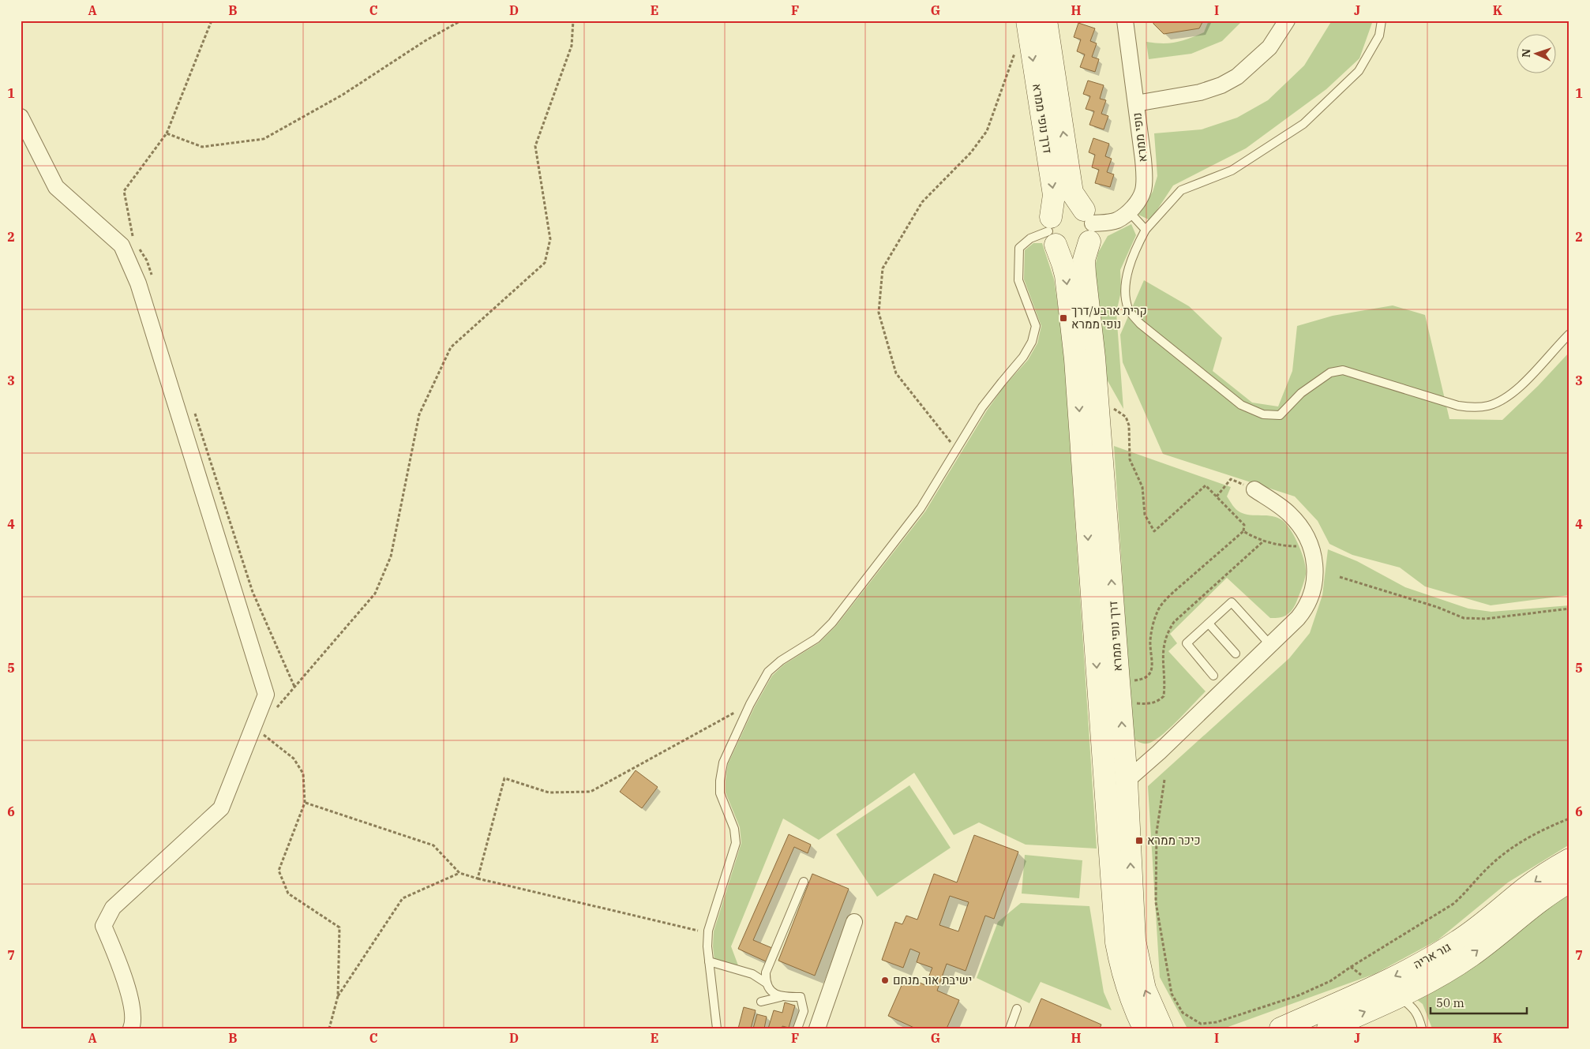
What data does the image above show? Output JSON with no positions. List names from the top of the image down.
{
  "streets": {
    "main road": ["דרך נופי ממרא", "גור אריה"],
    "street": ["נופי ממרא"]
  },
  "crossings": [
    ["דרך נופי ממרא", "נופי ממרא"]
  ],
  "places": {
    "transit": ["קרית ארבע/דרך נופי ממרא", "כיכר ממרא"],
    "other": ["ישיבת אור מנחם"]
  },
  "scale_bar": "50 m",
  "north": "left",
  "grid": {
    "columns": [
      "A",
      "B",
      "C",
      "D",
      "E",
      "F",
      "G",
      "H",
      "I",
      "J",
      "K"
    ],
    "rows": [
      "1",
      "2",
      "3",
      "4",
      "5",
      "6",
      "7"
    ]
  }
}
